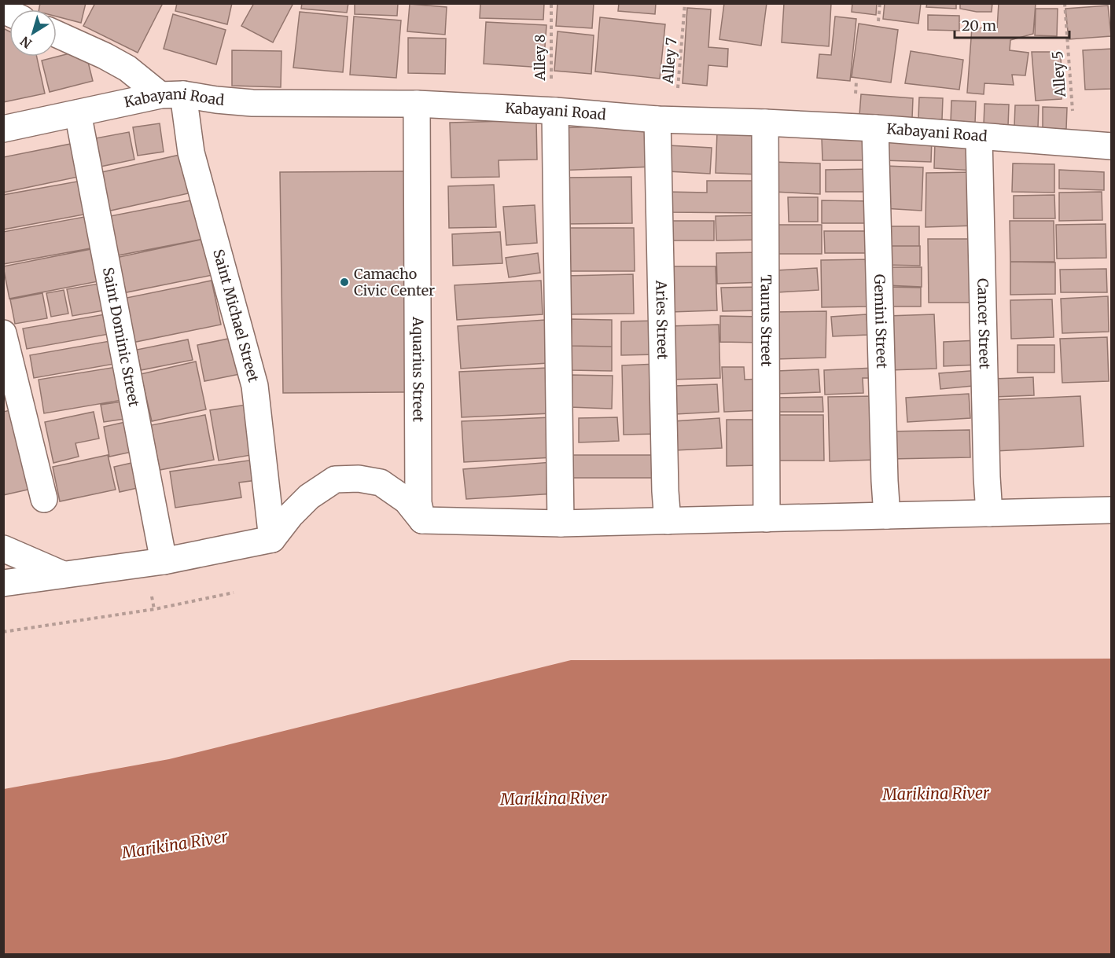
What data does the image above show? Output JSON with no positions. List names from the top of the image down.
{
  "streets": {
    "street": [
      "Kabayani Road",
      "Saint Michael Street",
      "Aries Street",
      "Taurus Street",
      "Gemini Street",
      "Cancer Street",
      "Saint Dominic Street",
      "Aquarius Street"
    ],
    "path": ["Alley 8", "Alley 7", "Alley 5"]
  },
  "crossings": [
    ["Alley 8", "Kabayani Road"],
    ["Alley 7", "Kabayani Road"],
    ["Alley 7", "Aries Street"],
    ["Alley 5", "Kabayani Road"],
    ["Kabayani Road", "Saint Michael Street"],
    ["Kabayani Road", "Aries Street"],
    ["Kabayani Road", "Taurus Street"],
    ["Kabayani Road", "Gemini Street"],
    ["Kabayani Road", "Cancer Street"],
    ["Kabayani Road", "Saint Dominic Street"],
    ["Kabayani Road", "Aquarius Street"]
  ],
  "water": ["Marikina River"],
  "places": ["Camacho Civic Center"],
  "scale_bar": "20 m",
  "north": "bottom left"
}
